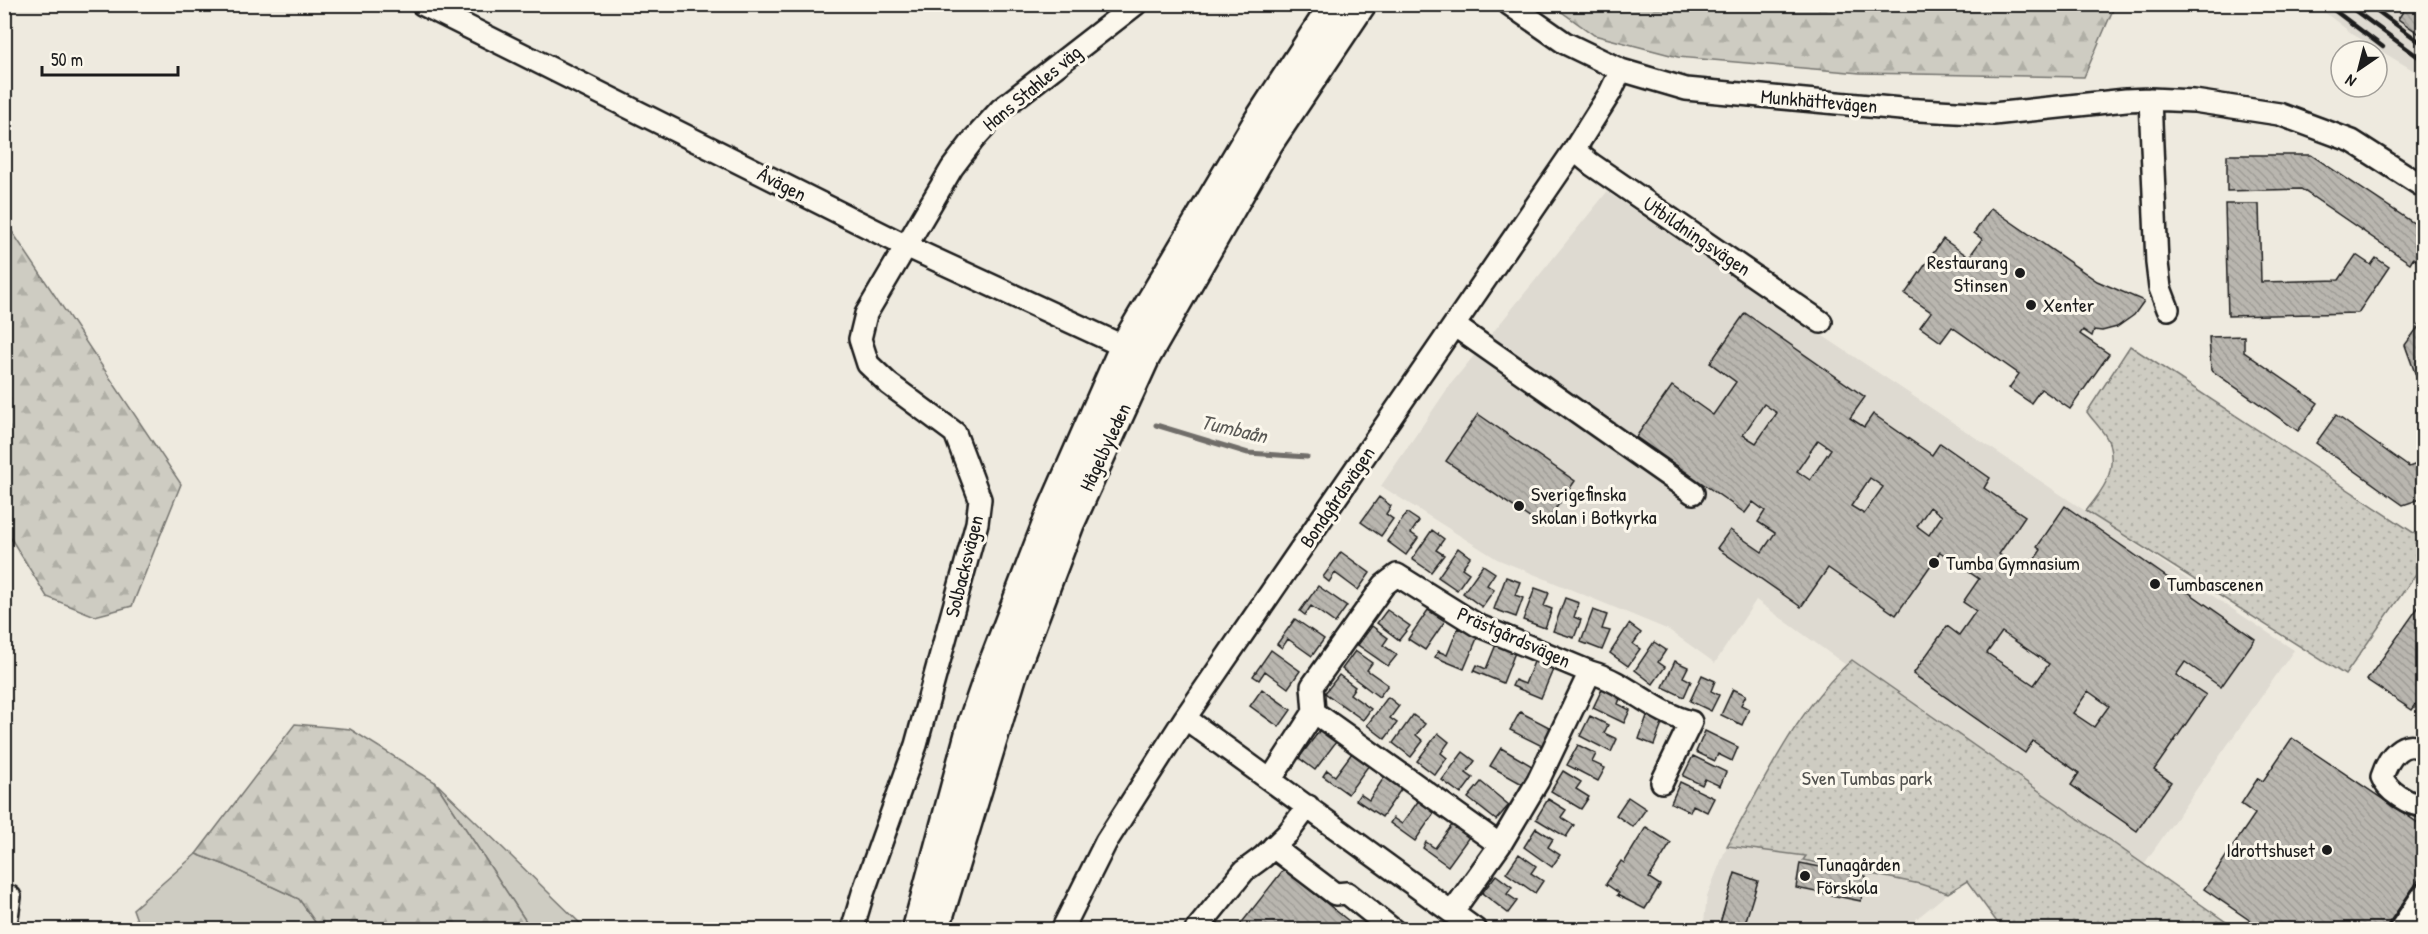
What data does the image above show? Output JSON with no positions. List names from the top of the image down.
{
  "streets": {
    "main road": ["Hågelbyleden"],
    "street": [
      "Hans Stahles väg",
      "Munkhättevägen",
      "Åvägen",
      "Utbildningsvägen",
      "Bondgårdsvägen",
      "Solbacksvägen",
      "Prästgårdsvägen"
    ]
  },
  "crossings": [
    ["Hans Stahles väg", "Åvägen"],
    ["Hans Stahles väg", "Solbacksvägen"],
    ["Munkhättevägen", "Bondgårdsvägen"],
    ["Åvägen", "Hågelbyleden"],
    ["Åvägen", "Solbacksvägen"],
    ["Utbildningsvägen", "Bondgårdsvägen"]
  ],
  "water": ["Tumbaån"],
  "parks": ["Sven Tumbas park"],
  "places": [
    "Restaurang Stinsen",
    "Xenter",
    "Sverigefinska skolan i Botkyrka",
    "Tumba Gymnasium",
    "Tumbascenen",
    "Idrottshuset",
    "Tunagården Förskola"
  ],
  "scale_bar": "50 m",
  "north": "bottom left"
}
